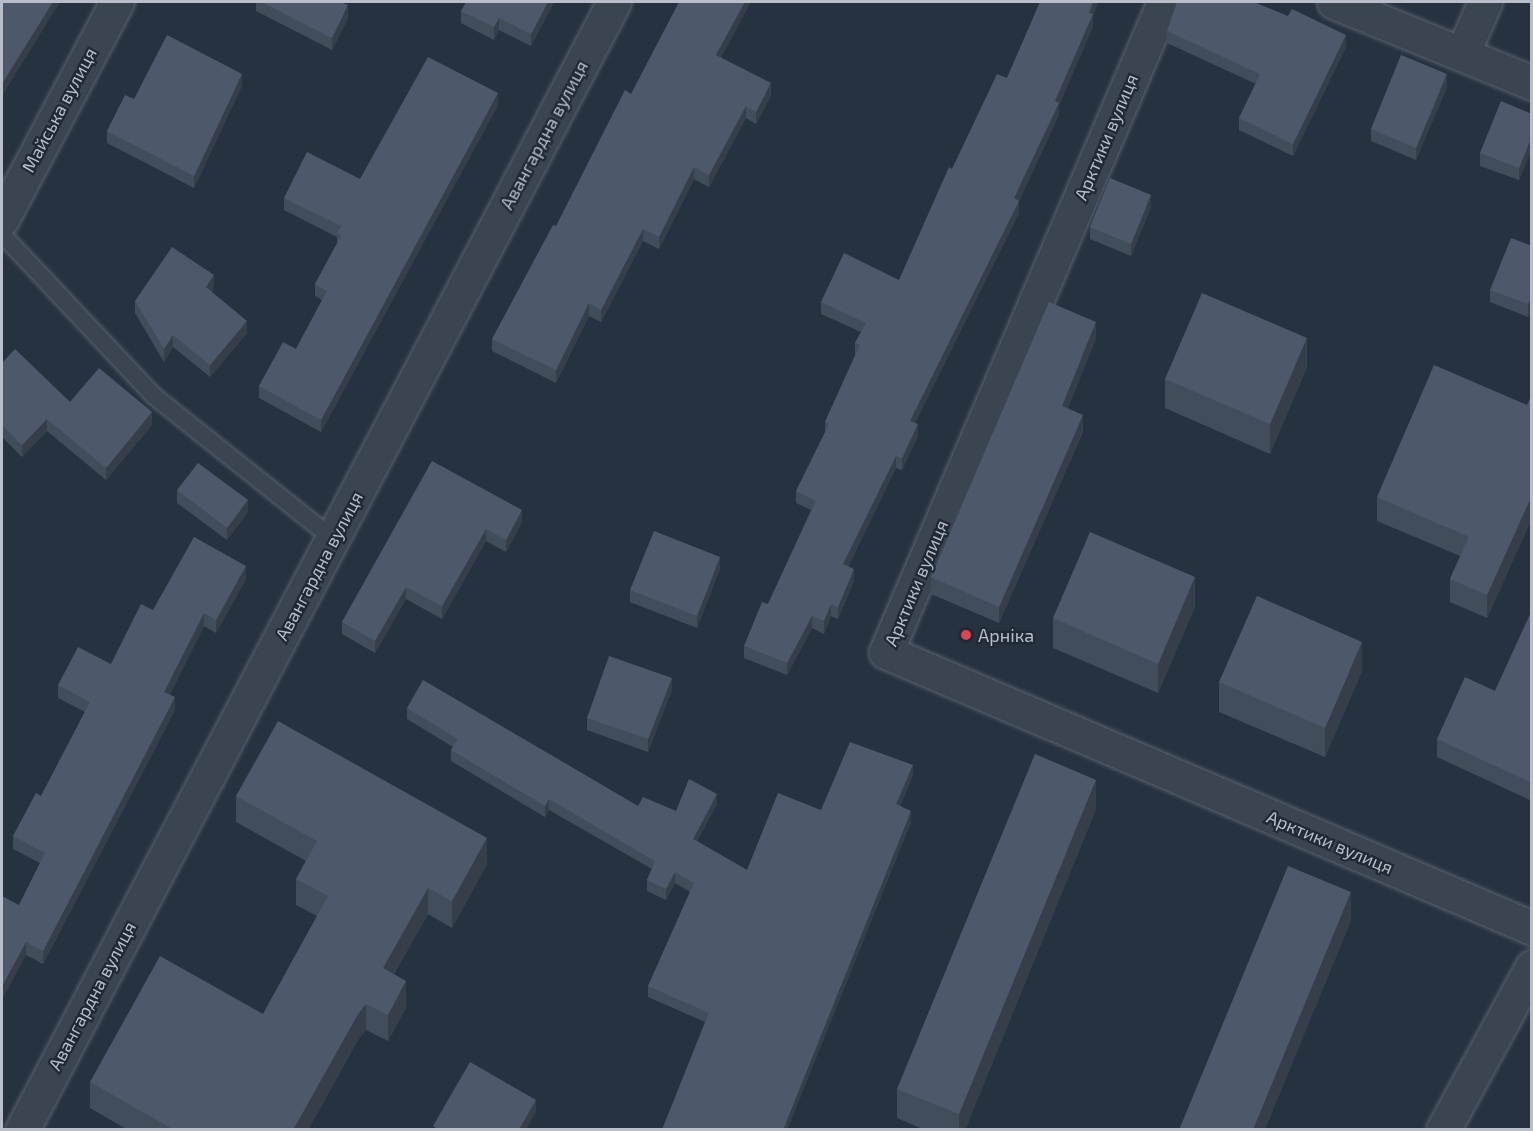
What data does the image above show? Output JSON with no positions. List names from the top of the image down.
{
  "streets": {
    "street": ["Майська вулиця", "Авангардна вулиця", "Арктики вулиця"]
  },
  "places": ["Арніка"]
}
